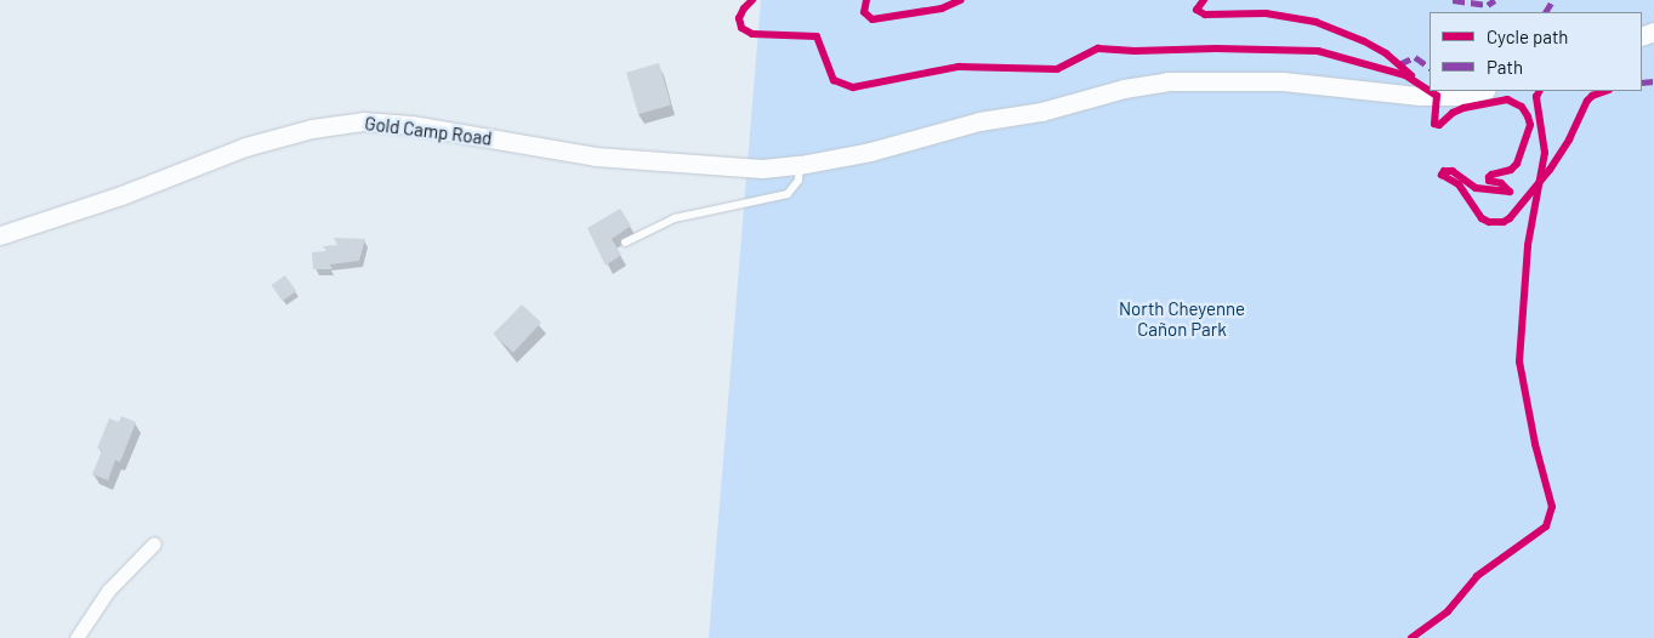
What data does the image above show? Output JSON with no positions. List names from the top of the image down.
{
  "streets": {
    "street": ["Gold Camp Road"]
  },
  "parks": ["North Cheyenne Cañon Park"],
  "legend": ["Cycle path", "Path"]
}
